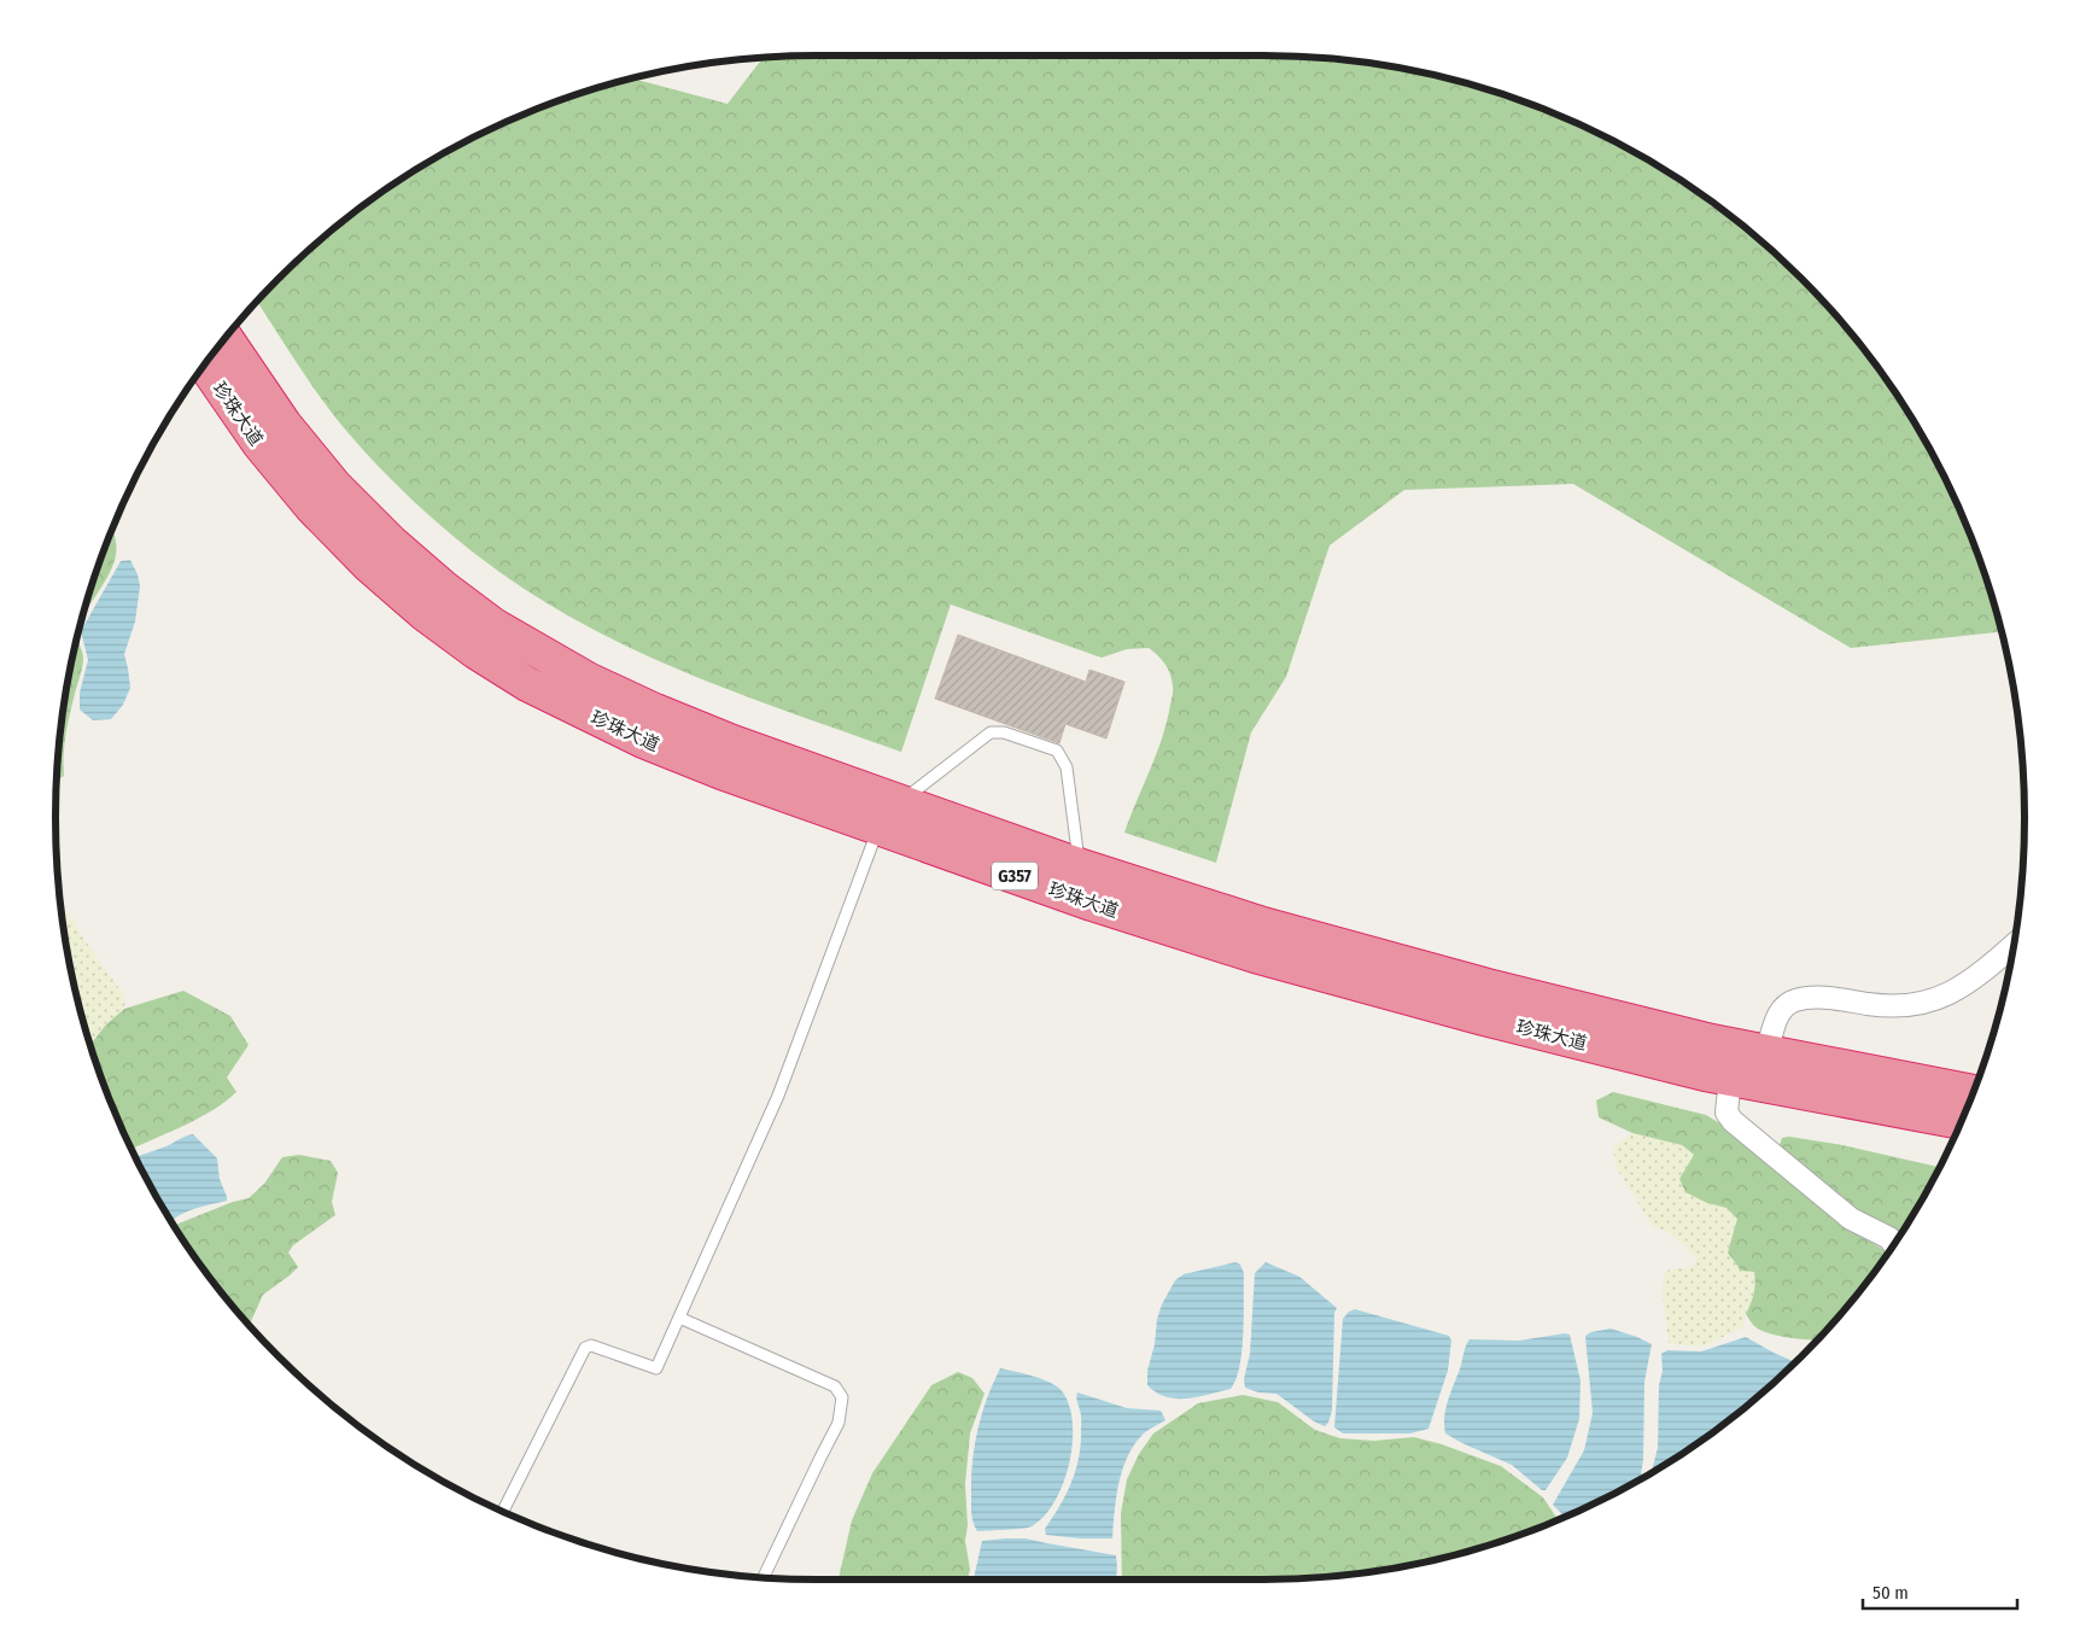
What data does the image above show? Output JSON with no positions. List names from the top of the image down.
{
  "streets": {
    "highway": ["珍珠大道", "G357"]
  },
  "scale_bar": "50 m"
}
